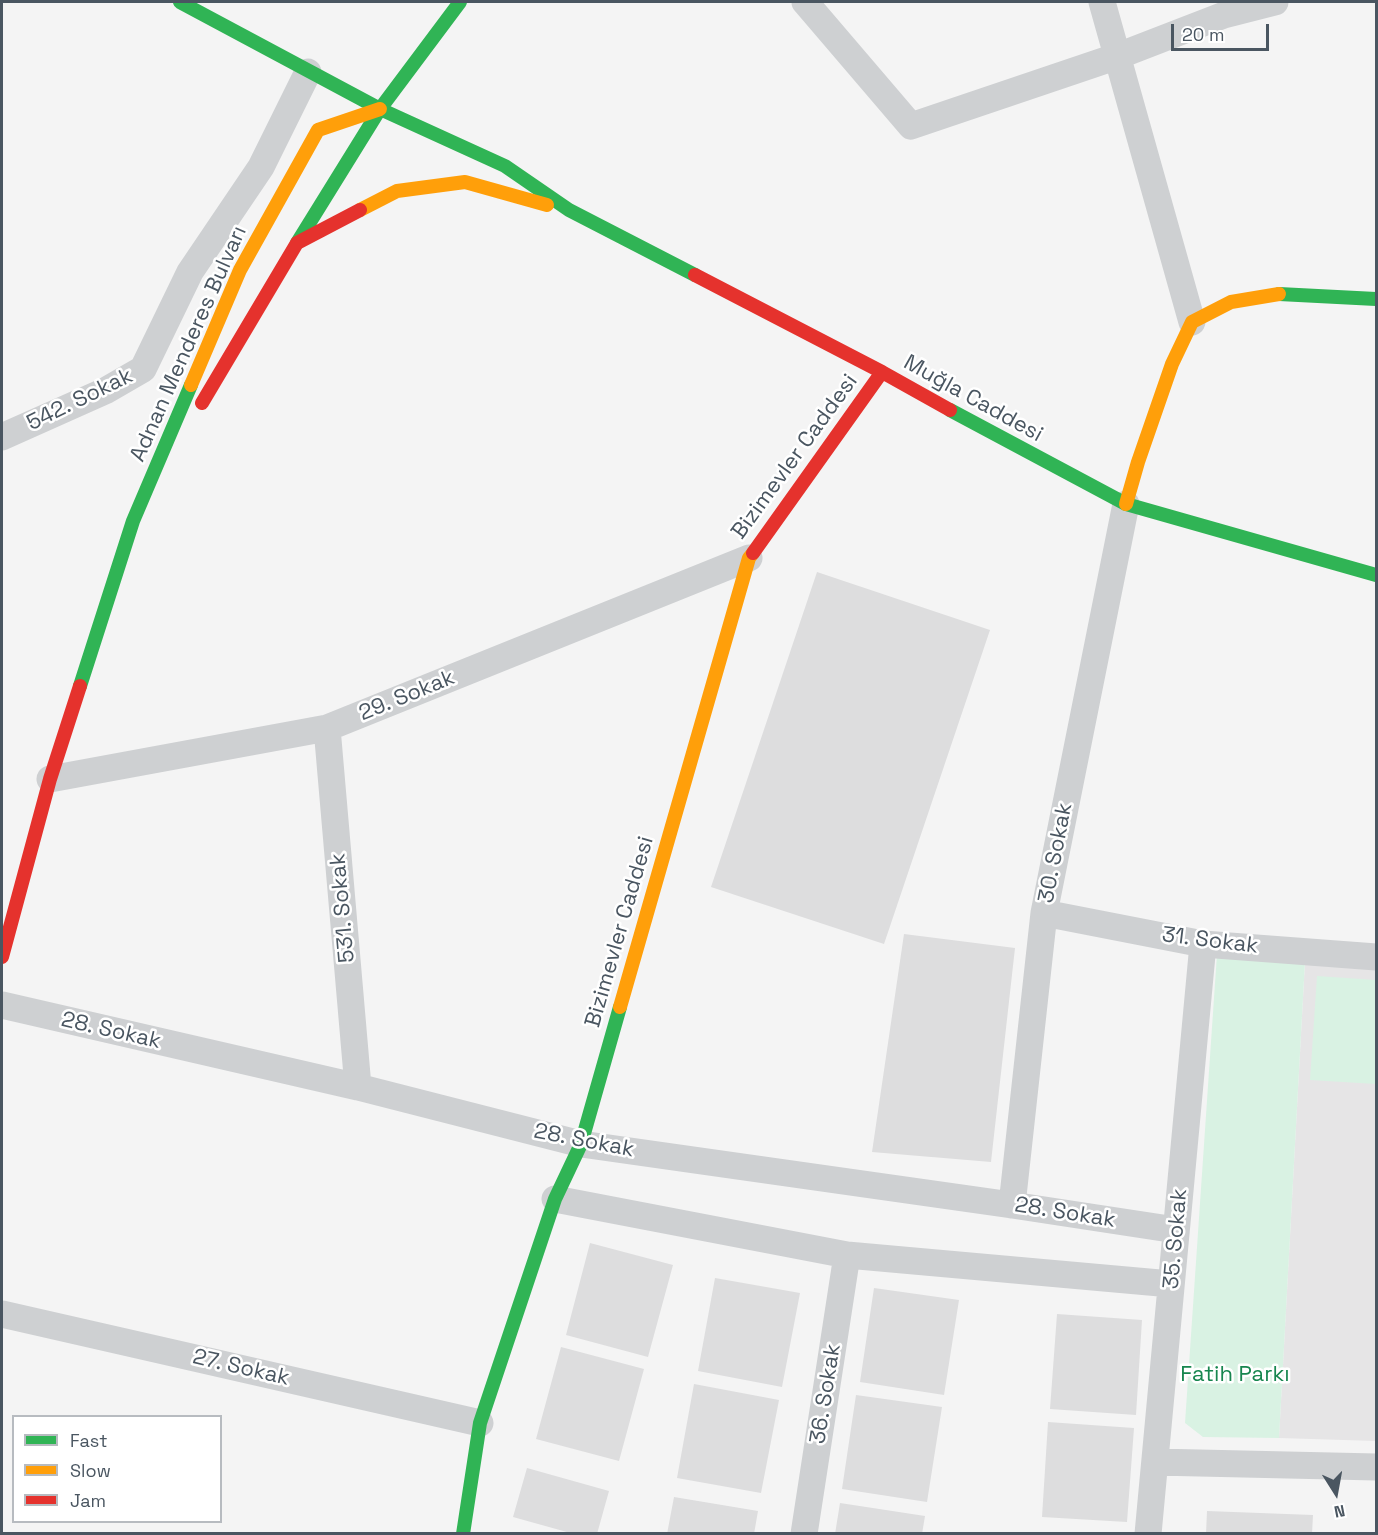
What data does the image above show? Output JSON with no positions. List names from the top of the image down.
{
  "streets": {
    "main road": ["Adnan Menderes Bulvarı", "Muğla Caddesi", "Bizimevler Caddesi"],
    "street": [
      "542. Sokak",
      "29. Sokak",
      "30. Sokak",
      "531. Sokak",
      "31. Sokak",
      "28. Sokak",
      "35. Sokak",
      "27. Sokak",
      "36. Sokak"
    ]
  },
  "crossings": [
    ["Adnan Menderes Bulvarı", "Muğla Caddesi"],
    ["Adnan Menderes Bulvarı", "29. Sokak"],
    ["Muğla Caddesi", "542. Sokak"],
    ["Muğla Caddesi", "Bizimevler Caddesi"],
    ["Muğla Caddesi", "30. Sokak"],
    ["Bizimevler Caddesi", "29. Sokak"],
    ["Bizimevler Caddesi", "28. Sokak"],
    ["Bizimevler Caddesi", "27. Sokak"],
    ["29. Sokak", "531. Sokak"],
    ["30. Sokak", "31. Sokak"],
    ["30. Sokak", "28. Sokak"],
    ["531. Sokak", "28. Sokak"],
    ["31. Sokak", "35. Sokak"],
    ["28. Sokak", "35. Sokak"]
  ],
  "parks": ["Fatih Parkı"],
  "legend": ["Fast", "Slow", "Jam"],
  "scale_bar": "20 m",
  "north": "bottom"
}
